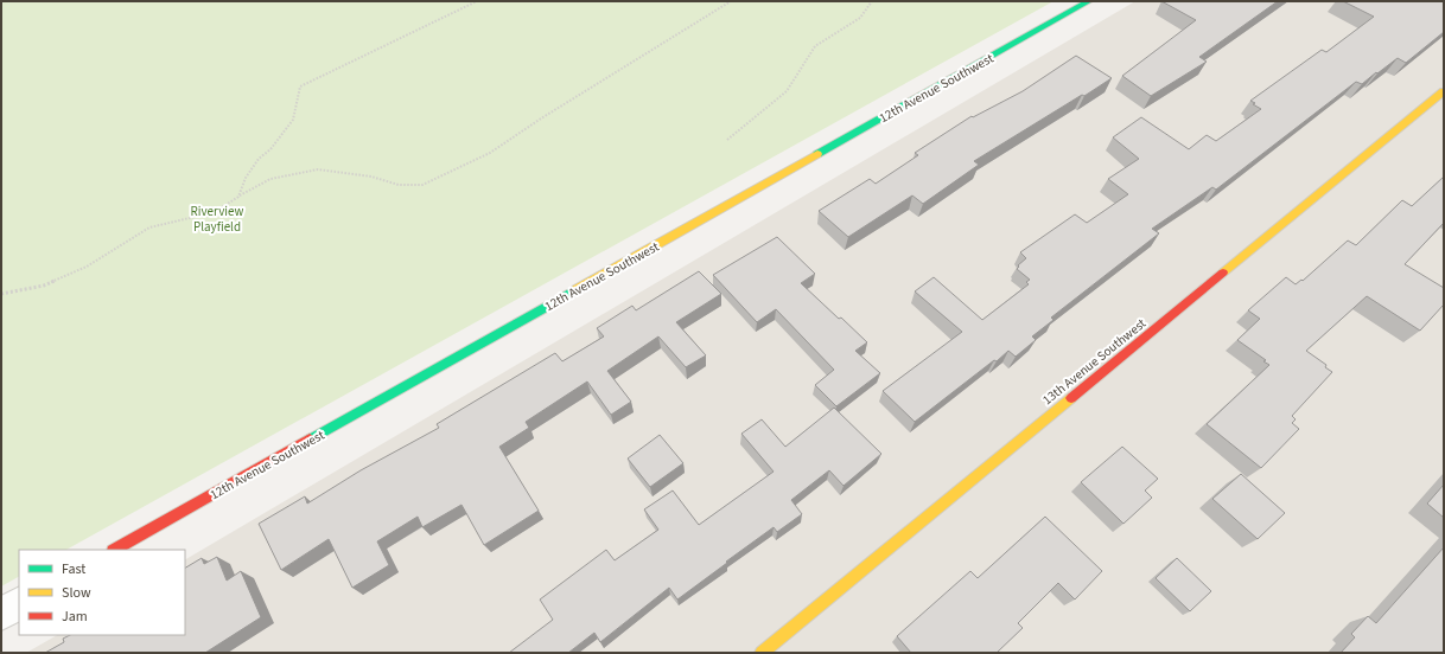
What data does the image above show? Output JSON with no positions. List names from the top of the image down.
{
  "streets": {
    "street": ["12th Avenue Southwest", "13th Avenue Southwest"]
  },
  "parks": ["Riverview Playfield"],
  "legend": ["Fast", "Slow", "Jam"]
}
